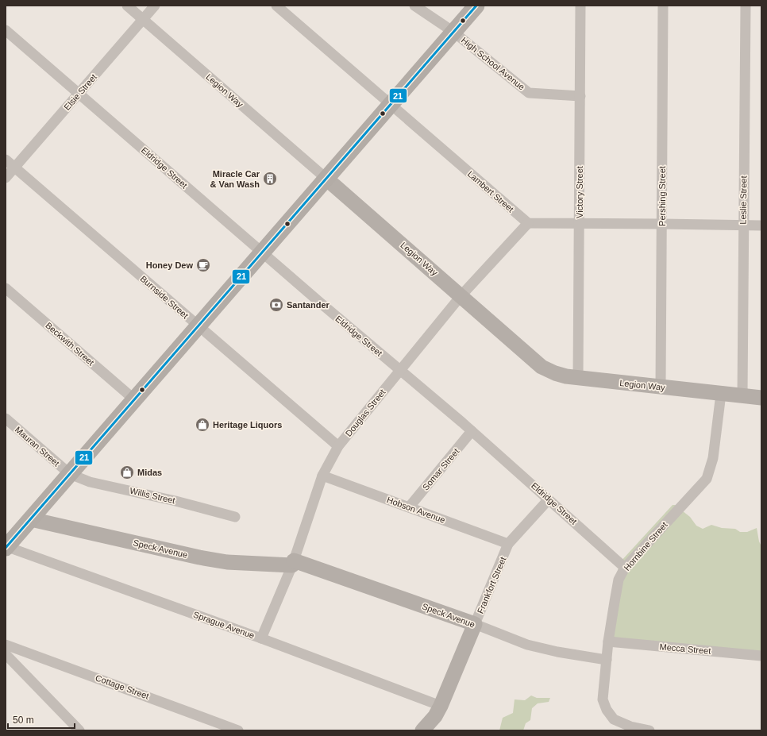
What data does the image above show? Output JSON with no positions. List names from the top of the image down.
{
  "streets": {
    "street": [
      "High School Avenue",
      "Legion Way",
      "Elsie Street",
      "Eldridge Street",
      "Lambert Street",
      "Victory Street",
      "Pershing Street",
      "Leslie Street",
      "Burnside Street",
      "Beckwith Street",
      "Douglas Street",
      "Mauran Street",
      "Somar Street",
      "Willis Street",
      "Hobson Avenue",
      "Hornbine Street",
      "Speck Avenue",
      "Frankfort Street",
      "Sprague Avenue",
      "Mecca Street",
      "Cottage Street"
    ]
  },
  "crossings": [
    ["High School Avenue", "Victory Street"],
    ["Legion Way", "Elsie Street"],
    ["Legion Way", "Victory Street"],
    ["Legion Way", "Pershing Street"],
    ["Legion Way", "Leslie Street"],
    ["Legion Way", "Douglas Street"],
    ["Legion Way", "Hornbine Street"],
    ["Elsie Street", "Eldridge Street"],
    ["Elsie Street", "Burnside Street"],
    ["Eldridge Street", "Douglas Street"],
    ["Eldridge Street", "Somar Street"],
    ["Eldridge Street", "Hornbine Street"],
    ["Eldridge Street", "Frankfort Street"],
    ["Lambert Street", "Douglas Street"],
    ["Burnside Street", "Douglas Street"],
    ["Douglas Street", "Hobson Avenue"],
    ["Douglas Street", "Speck Avenue"],
    ["Douglas Street", "Sprague Avenue"],
    ["Mauran Street", "Willis Street"],
    ["Somar Street", "Hobson Avenue"],
    ["Hobson Avenue", "Frankfort Street"],
    ["Hornbine Street", "Speck Avenue"],
    ["Hornbine Street", "Mecca Street"],
    ["Speck Avenue", "Frankfort Street"],
    ["Frankfort Street", "Sprague Avenue"]
  ],
  "places": {
    "building": ["Miracle Car & Van Wash"],
    "cafe": ["Honey Dew"],
    "bank": ["Santander"],
    "shop": ["Heritage Liquors", "Midas"]
  },
  "lines": ["transit line 21"],
  "scale_bar": "50 m"
}
